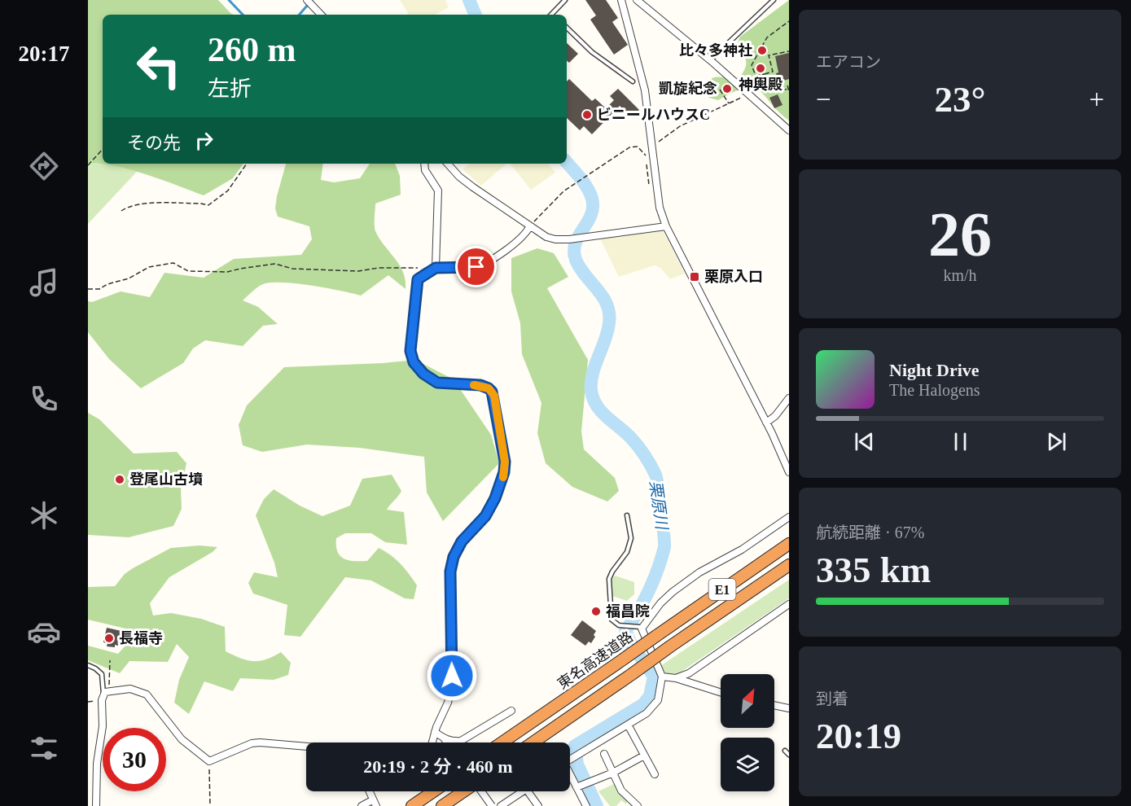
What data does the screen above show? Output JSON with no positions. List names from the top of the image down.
{
  "streets": {
    "highway": ["E1", "東名高速道路"]
  },
  "water": ["栗原川"],
  "places": {
    "other": [
      "比々多神社",
      "神輿殿",
      "凱旋紀念",
      "ビニールハウスC",
      "登尾山古墳",
      "福昌院",
      "長福寺"
    ],
    "transit": ["栗原入口"]
  },
  "north": "top right",
  "page": {
    "tabs": "20:17",
    "tile": [
      "エアコン",
      ["26", "km/h"],
      ["航続距離 · 67%", "335 km"],
      ["到着", "20:19"]
    ],
    "turn": ["260 m", "左折"],
    "heat": ["−", "23°", "+"],
    "then": "その先",
    "song": ["Night Drive", "The Halogens"],
    "limit": "30",
    "trip": "20:19 · 2 分 · 460 m"
  }
}
